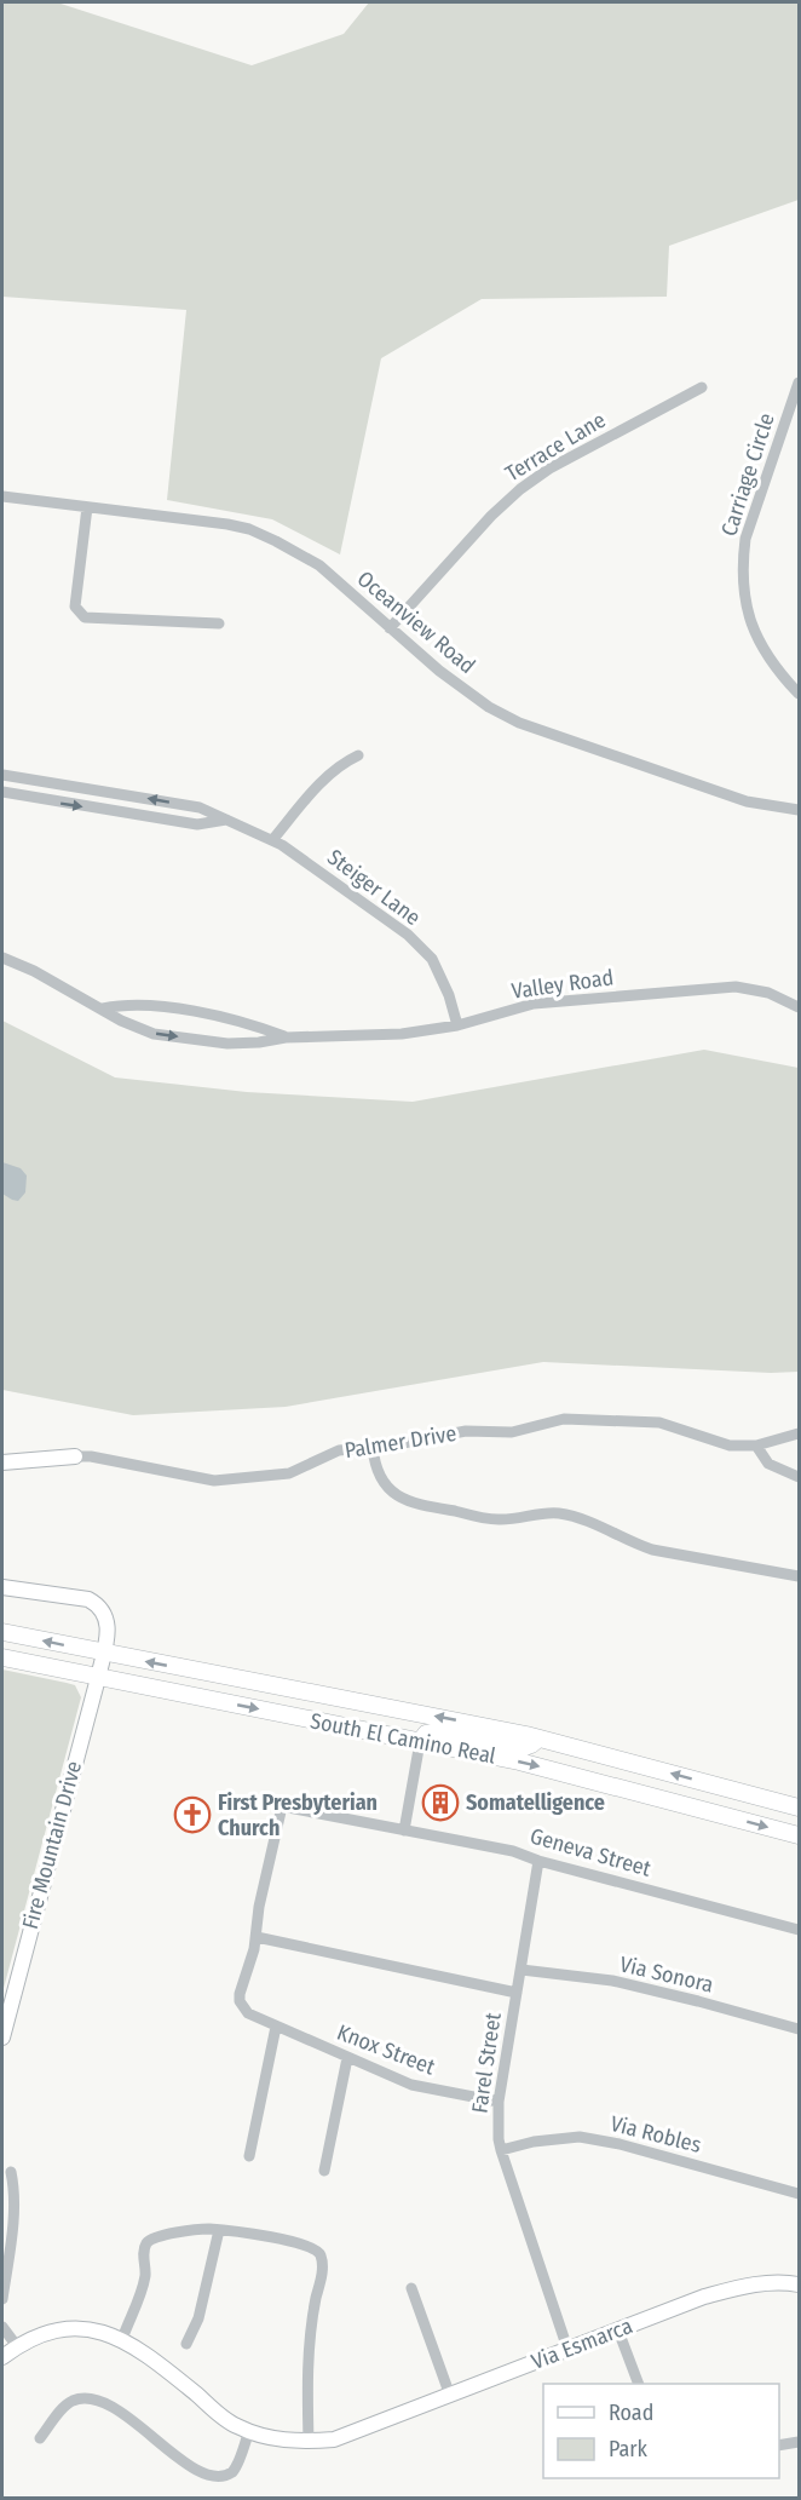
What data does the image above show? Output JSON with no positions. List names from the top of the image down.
{
  "streets": {
    "main road": ["South El Camino Real"],
    "street": [
      "Terrace Lane",
      "Carriage Circle",
      "Oceanview Road",
      "Steiger Lane",
      "Valley Road",
      "Palmer Drive",
      "Fire Mountain Drive",
      "Geneva Street",
      "Via Sonora",
      "Knox Street",
      "Farel Street",
      "Via Robles",
      "Via Esmarca"
    ]
  },
  "crossings": [
    ["Terrace Lane", "Oceanview Road"],
    ["Steiger Lane", "Valley Road"],
    ["South El Camino Real", "Fire Mountain Drive"],
    ["Geneva Street", "Knox Street"],
    ["Geneva Street", "Farel Street"],
    ["Via Sonora", "Farel Street"],
    ["Knox Street", "Farel Street"],
    ["Farel Street", "Via Robles"],
    ["Farel Street", "Via Esmarca"]
  ],
  "places": {
    "building": ["Somatelligence"],
    "church": ["First Presbyterian Church"]
  },
  "legend": ["Road", "Park"]
}
